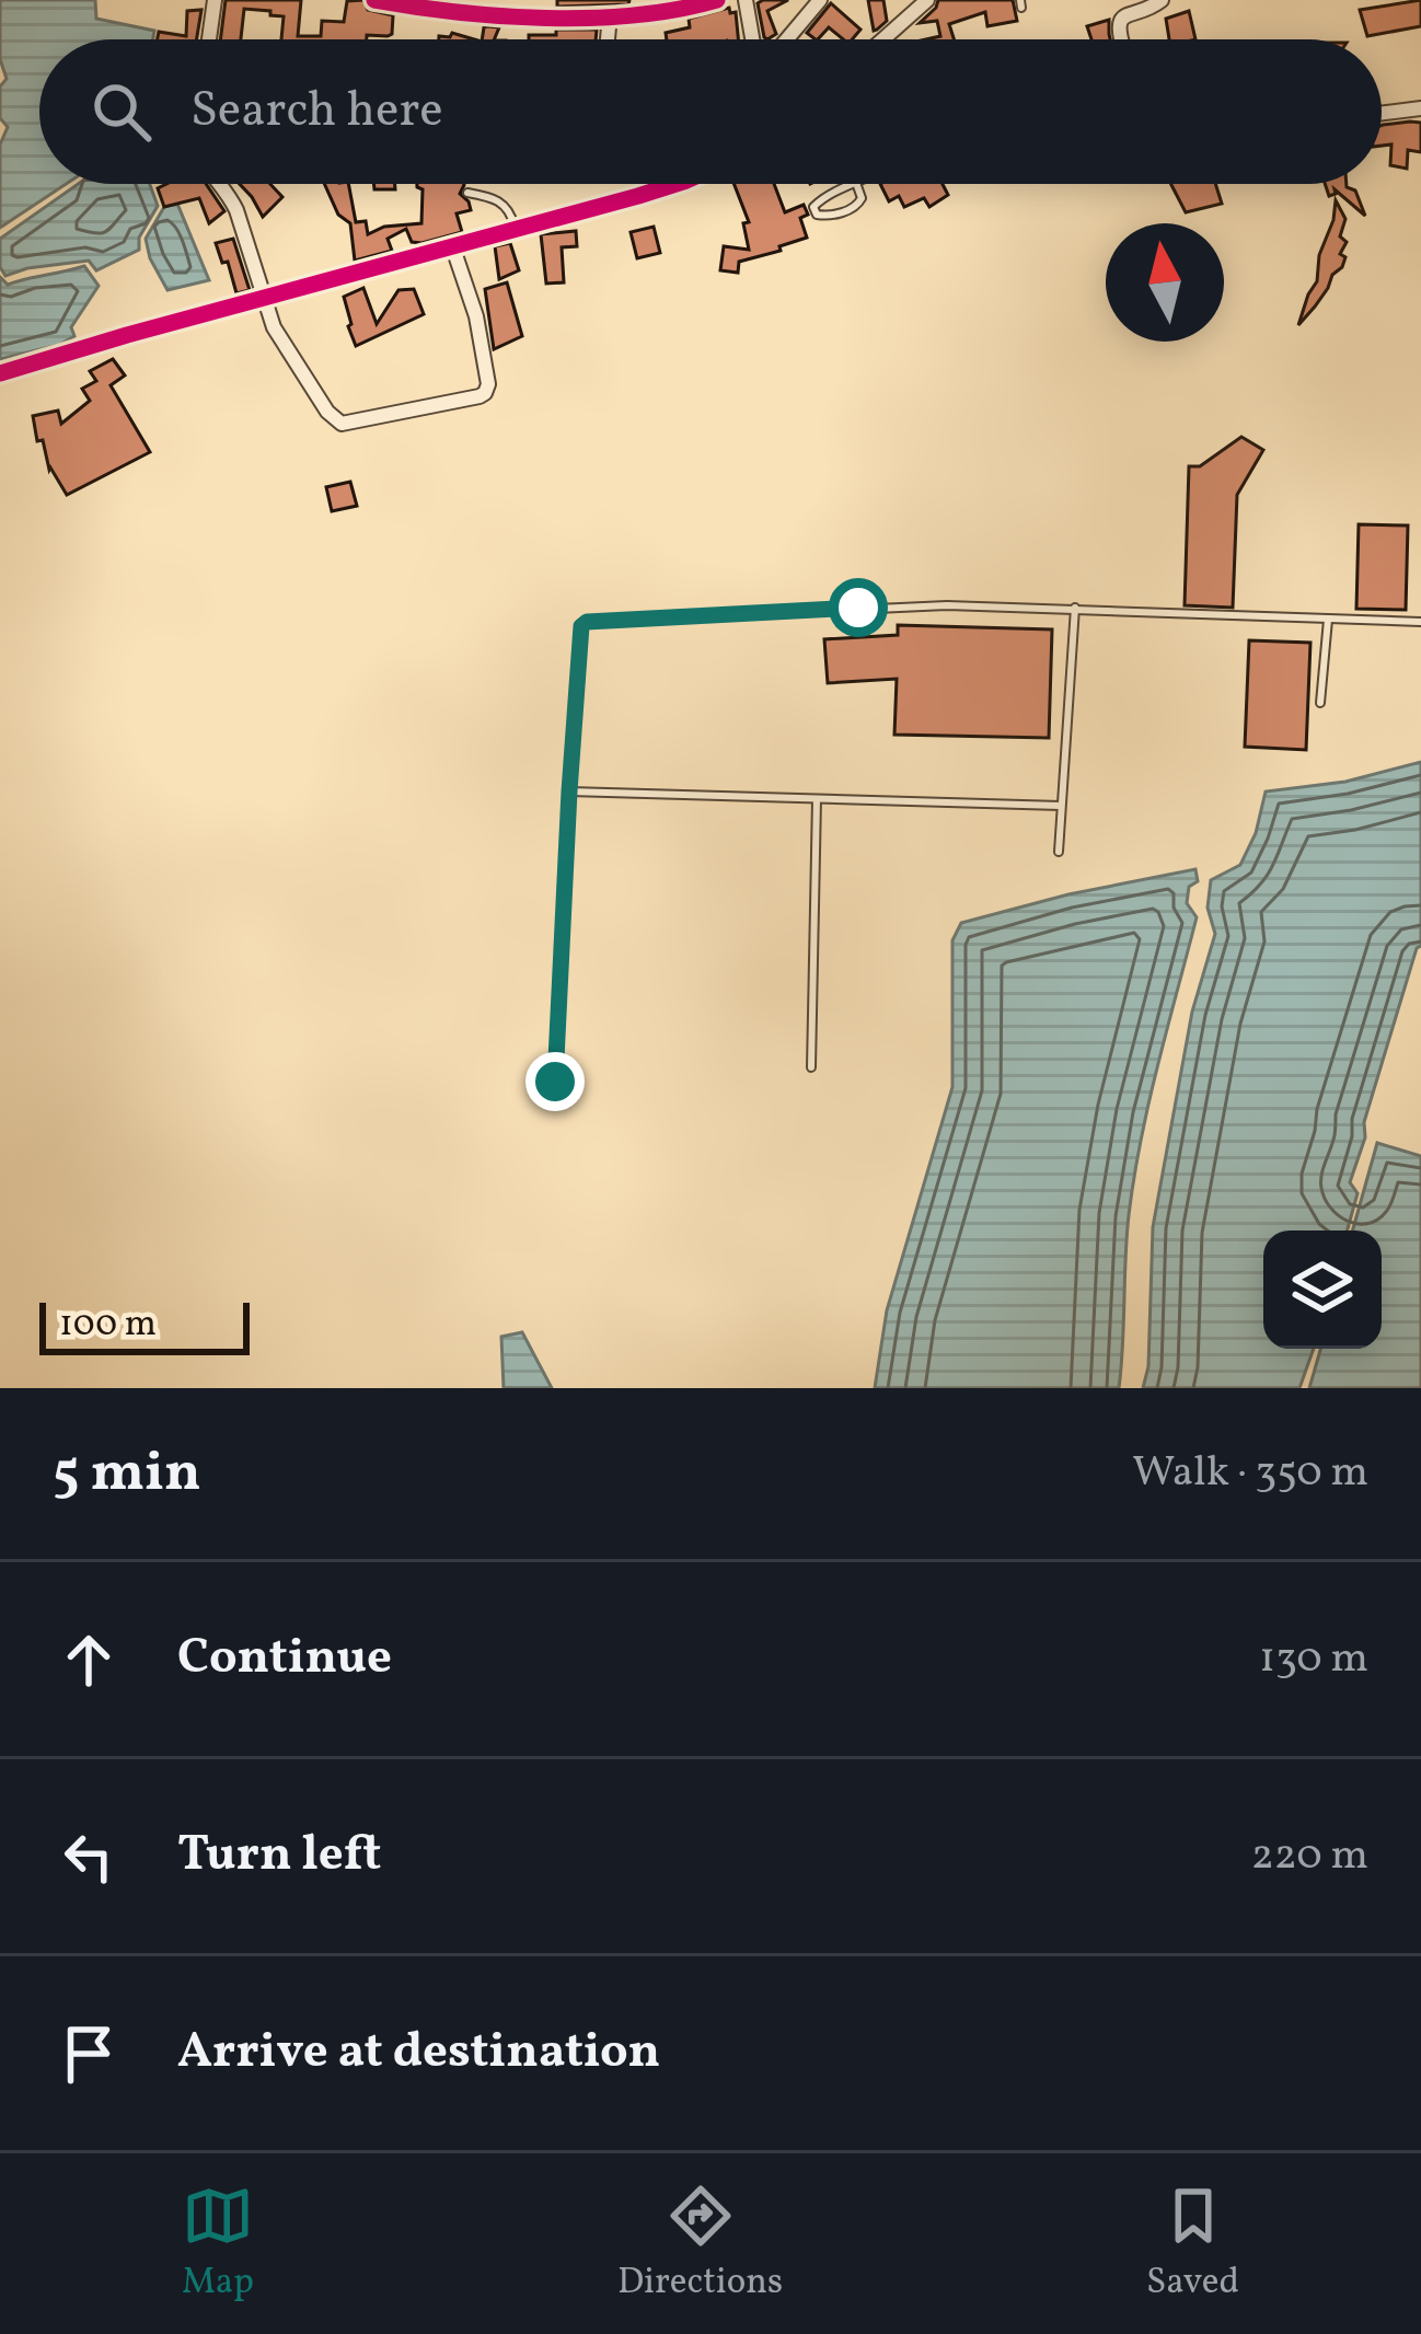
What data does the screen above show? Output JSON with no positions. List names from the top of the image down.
{
  "scale_bar": "100 m",
  "north": "top",
  "page": {
    "search": "Search here",
    "scale": "100 m",
    "heading": ["5 min", "Walk · 350 m"],
    "list": [
      ["Continue", "130 m"],
      ["Turn left", "220 m"],
      "Arrive at destination"
    ],
    "nav": ["Map", "Directions", "Saved"]
  }
}
